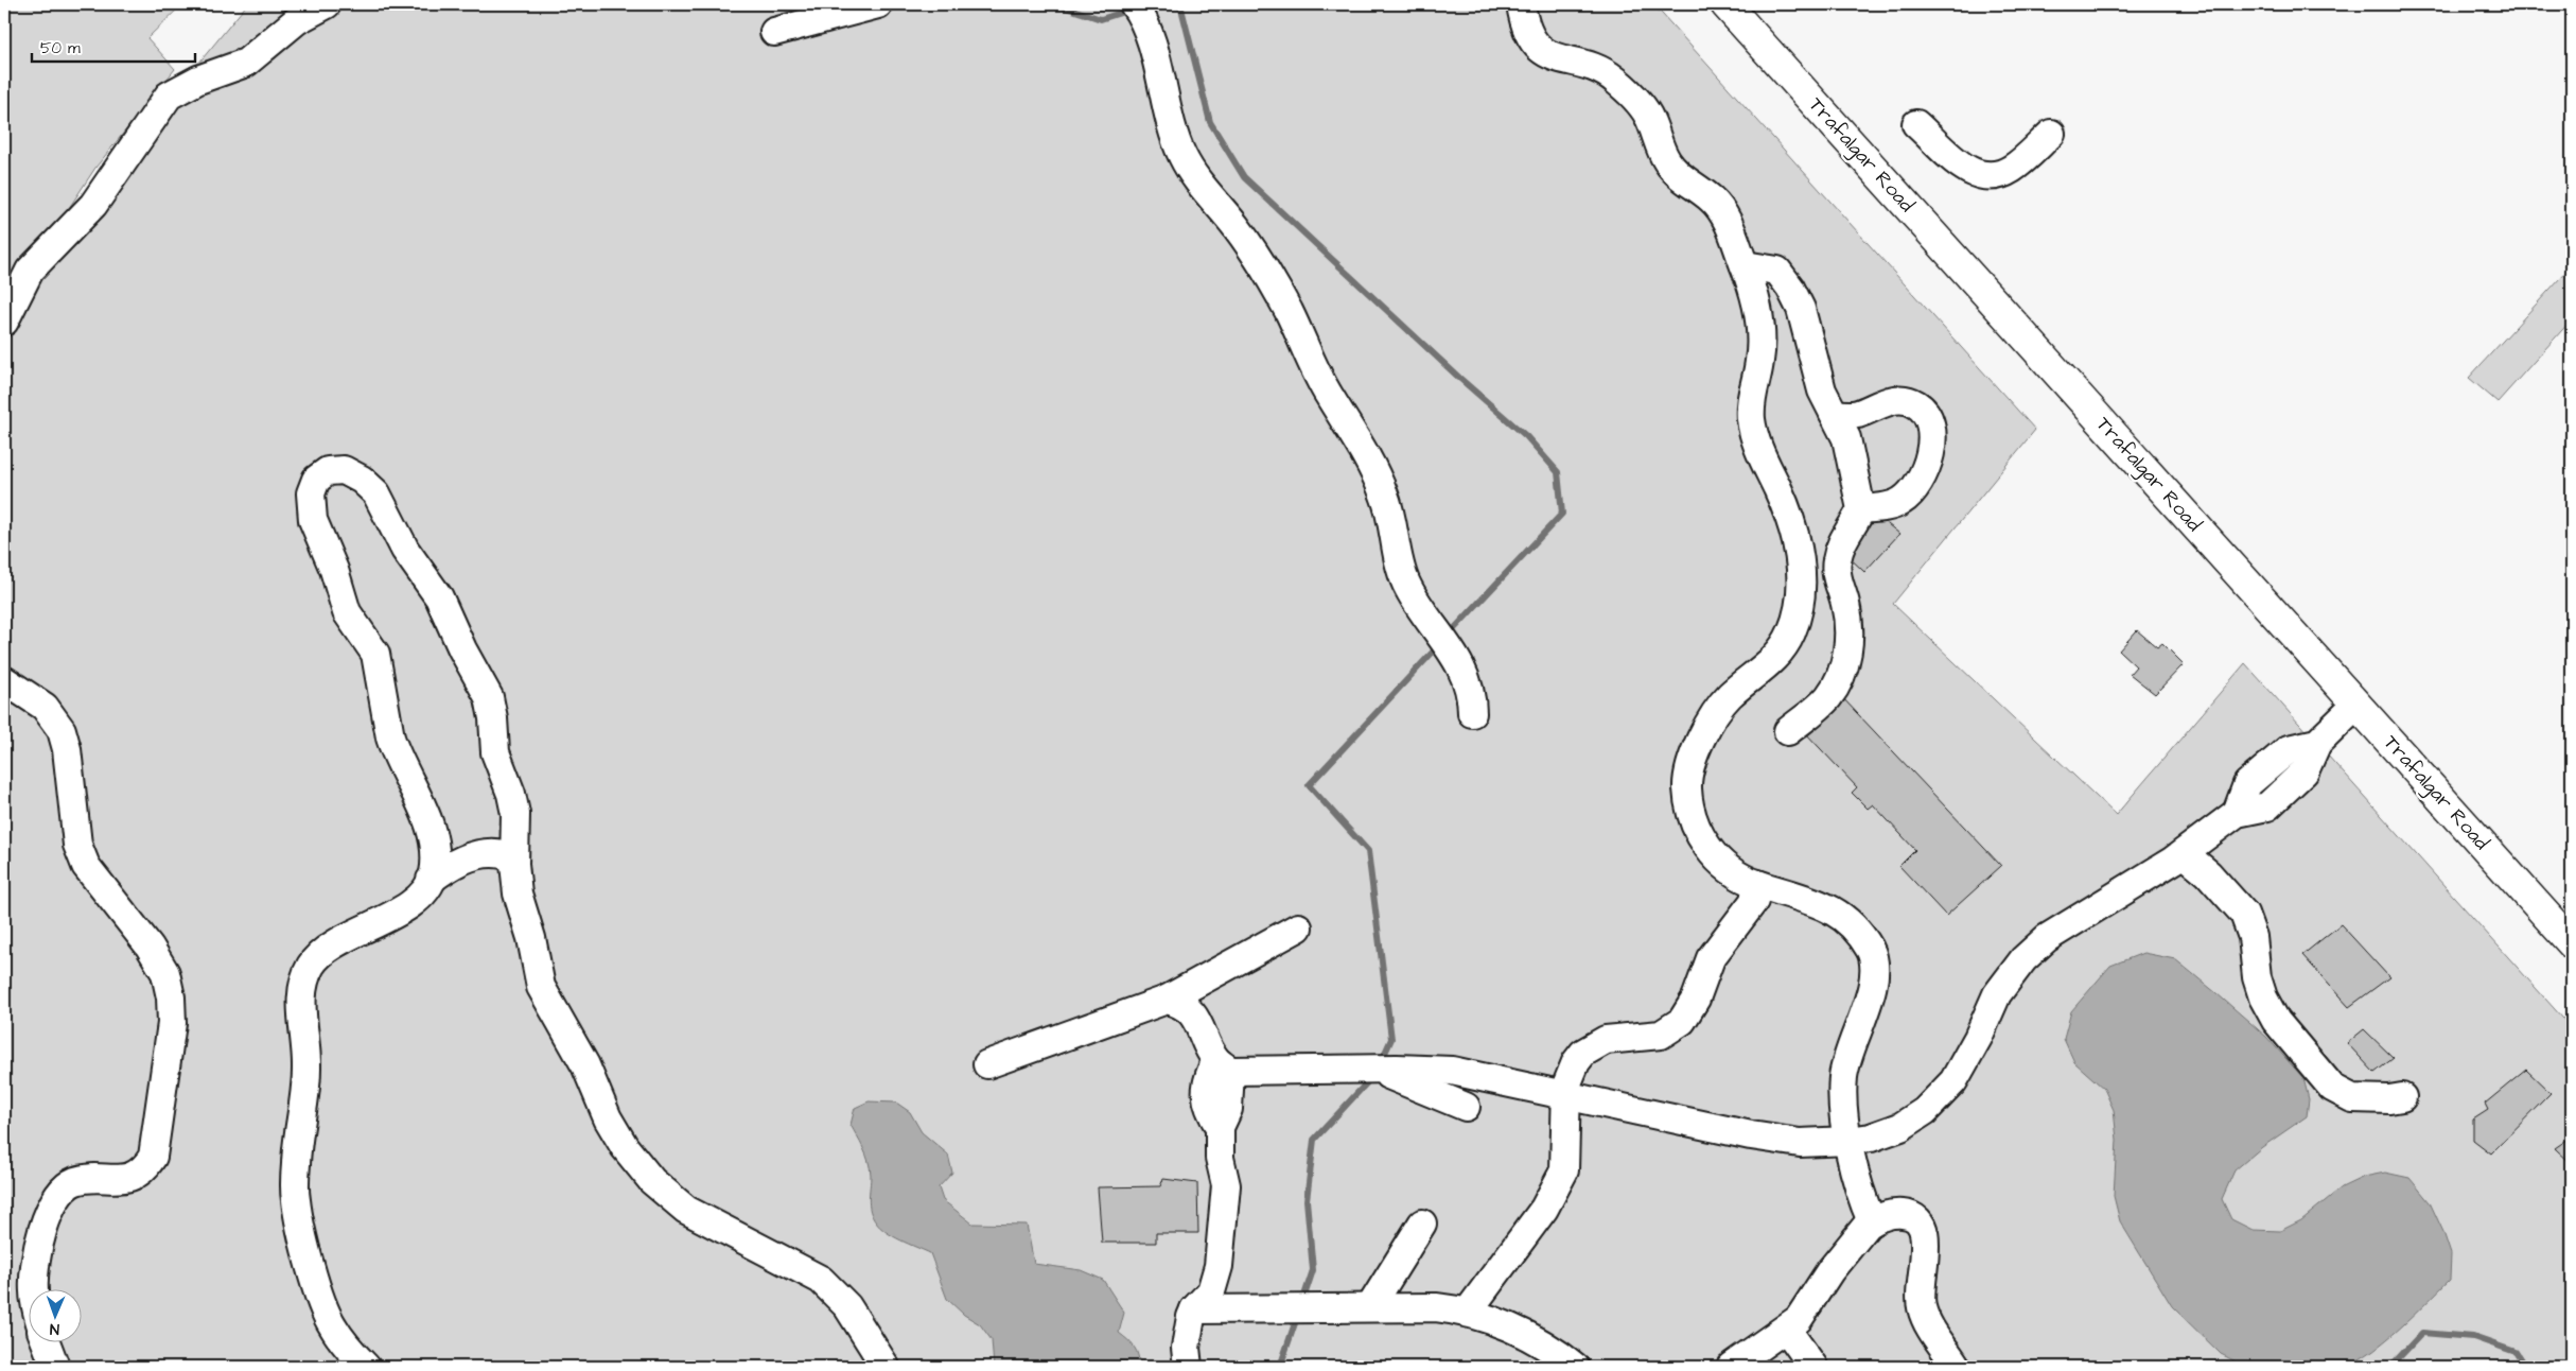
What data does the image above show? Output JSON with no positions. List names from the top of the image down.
{
  "streets": {
    "main road": ["Trafalgar Road"]
  },
  "scale_bar": "50 m",
  "north": "bottom"
}
